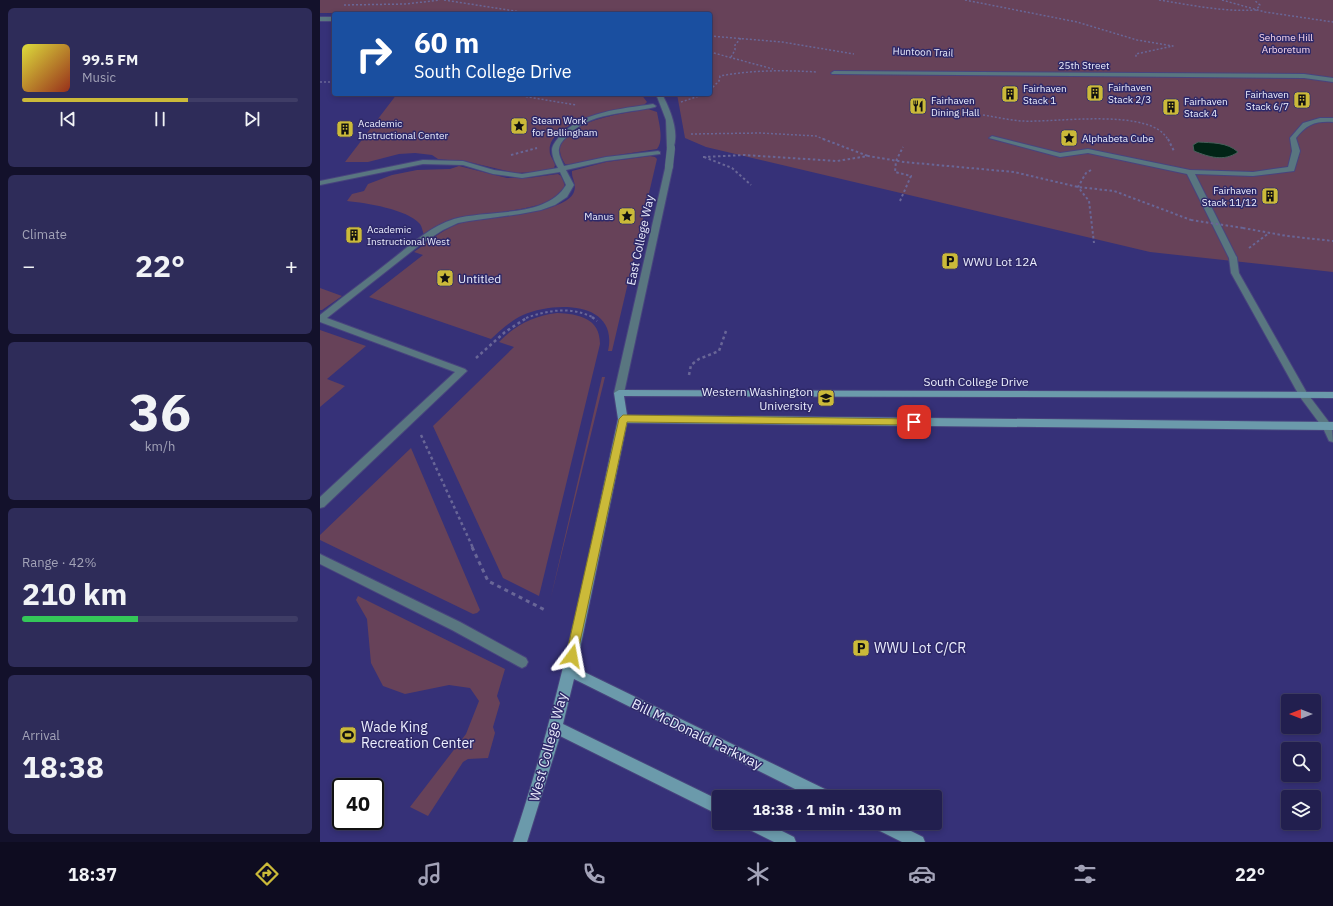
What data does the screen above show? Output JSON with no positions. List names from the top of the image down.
{
  "streets": {
    "street": [
      "25th Street",
      "East College Way",
      "South College Drive",
      "Bill McDonald Parkway",
      "West College Way"
    ]
  },
  "crossings": [
    ["East College Way", "South College Drive"],
    ["East College Way", "West College Way"],
    ["South College Drive", "West College Way"],
    ["Bill McDonald Parkway", "West College Way"]
  ],
  "parks": ["Sehome Hill Arboretum"],
  "places": {
    "building": [
      "Fairhaven Stack 2/3",
      "Fairhaven Stack 1",
      "Fairhaven Stack 6/7",
      "Fairhaven Stack 4",
      "Academic Instructional Center",
      "Fairhaven Stack 11/12",
      "Academic Instructional West"
    ],
    "restaurant": ["Fairhaven Dining Hall"],
    "place": [
      "Steam Work for Bellingham",
      "Alphabeta Cube",
      "Manus",
      "Untitled"
    ],
    "parking": ["WWU Lot 12A", "WWU Lot C/CR"],
    "school or university": ["Western Washington University"],
    "sports": ["Wade King Recreation Center"]
  },
  "north": "left",
  "page": {
    "turn": ["60 m", "South College Drive"],
    "song": ["99.5 FM", "Music"],
    "tile": [
      "Climate",
      ["36", "km/h"],
      ["Range · 42%", "210 km"],
      ["Arrival", "18:38"]
    ],
    "heat": ["−", "22°", "+"],
    "limit": "40",
    "trip": "18:38 · 1 min · 130 m",
    "tabs": ["18:37", "22°"]
  }
}
